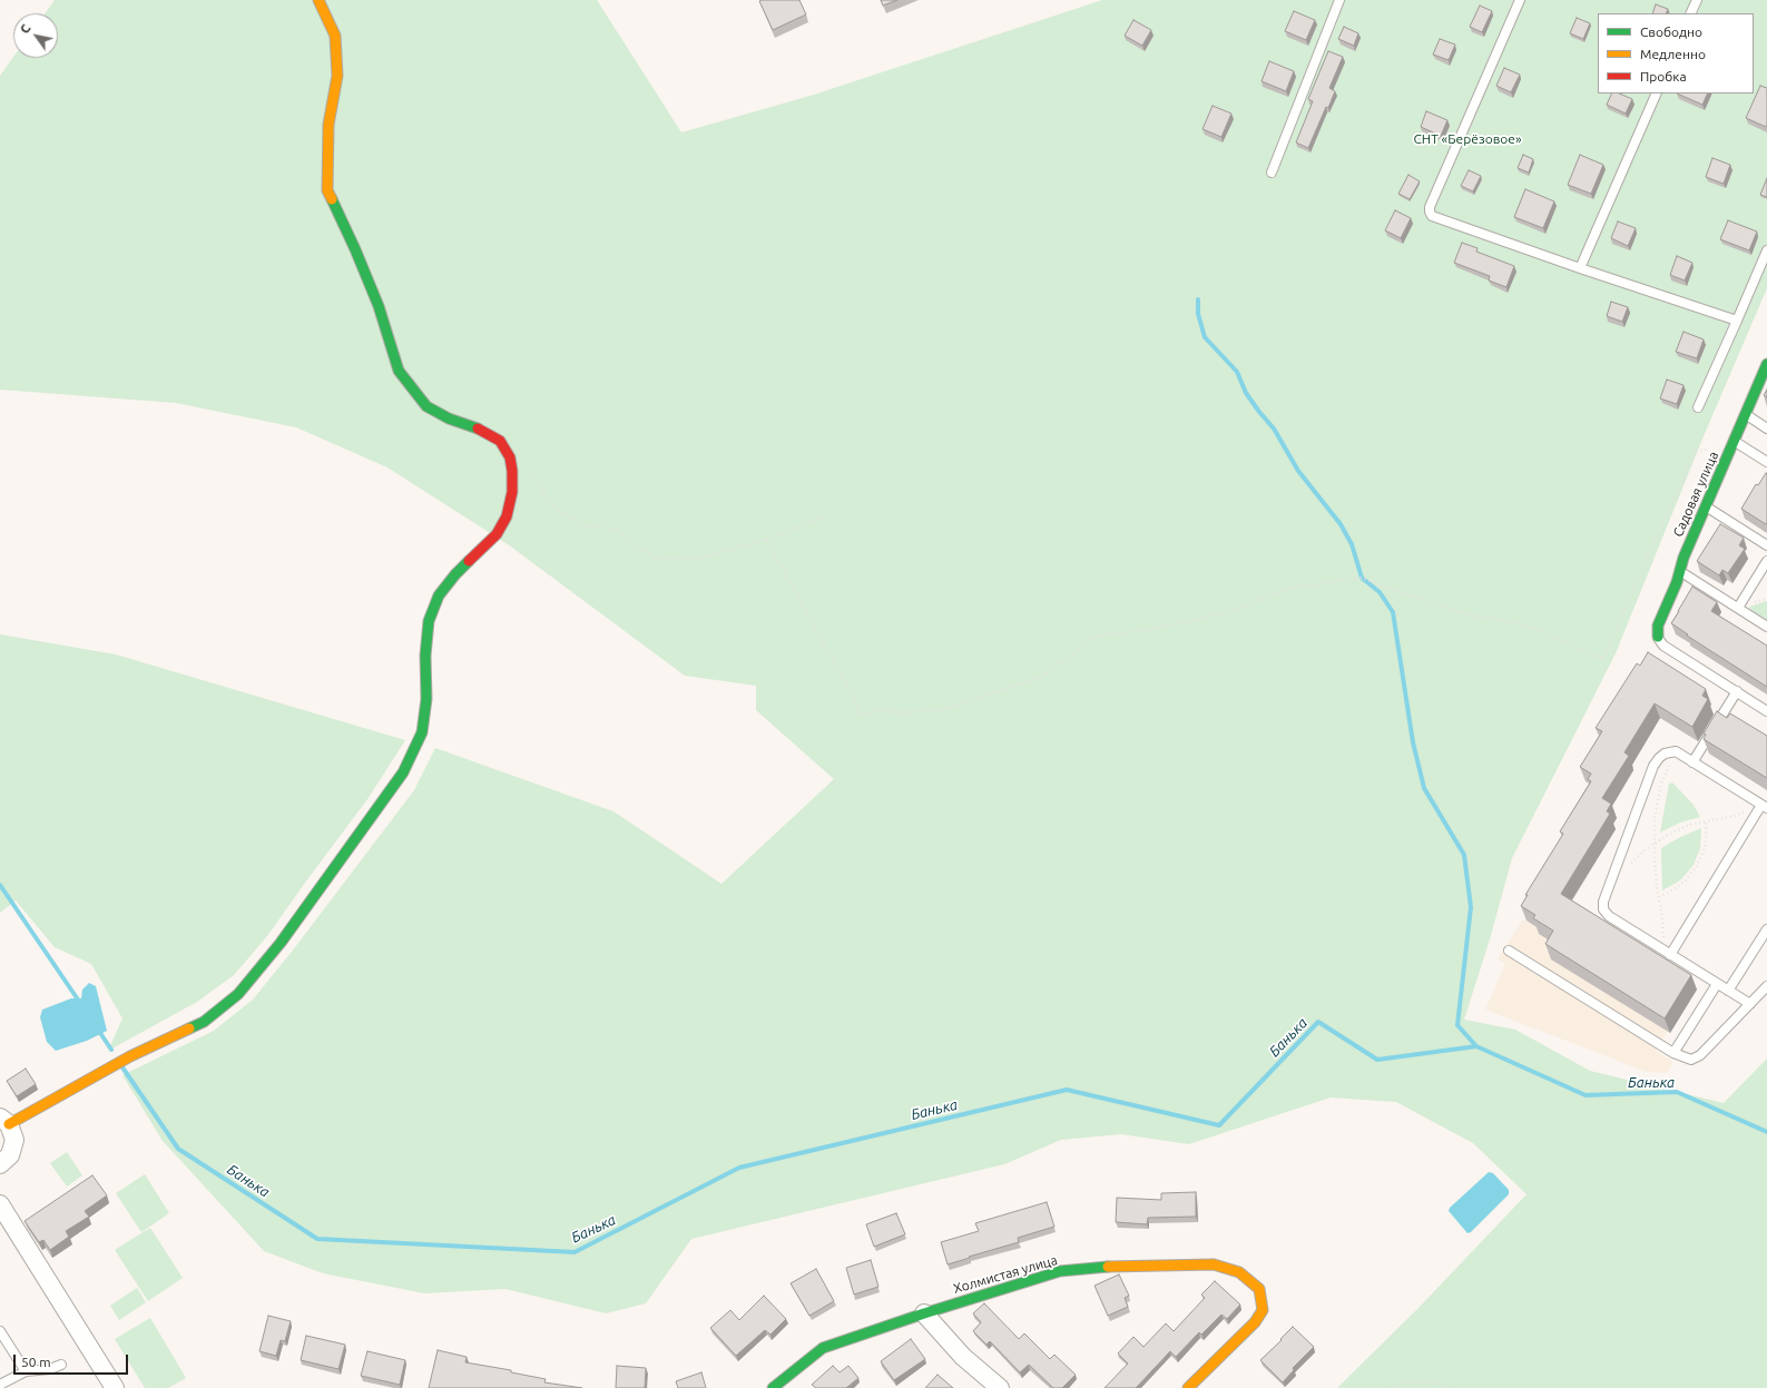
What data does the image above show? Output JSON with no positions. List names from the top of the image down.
{
  "streets": {
    "street": ["Садовая улица", "Холмистая улица"]
  },
  "water": ["Банька"],
  "parks": ["СНТ «Берёзовое»"],
  "legend": ["Свободно", "Медленно", "Пробка"],
  "scale_bar": "50 m",
  "north": "top left"
}
